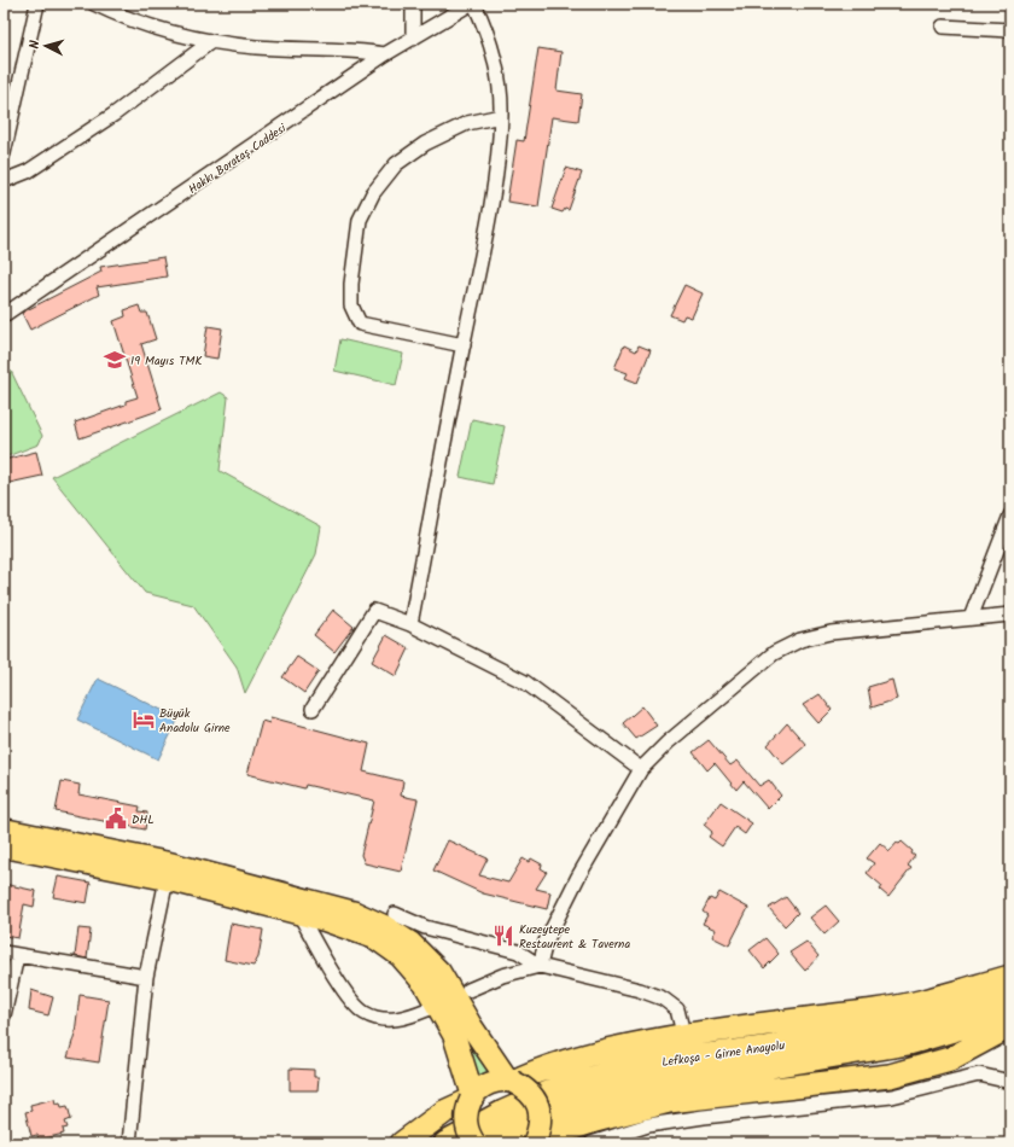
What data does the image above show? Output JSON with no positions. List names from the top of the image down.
{
  "streets": {
    "highway": ["Lefkoşa - Girne Anayolu"],
    "street": ["Hakkı Borataş Caddesi"]
  },
  "places": {
    "school or university": ["19 Mayıs TMK"],
    "hotel": ["Büyük Anadolu Girne"],
    "public building": ["DHL"],
    "restaurant": ["Kuzeytepe Restaurent & Taverna"]
  },
  "north": "left"
}
